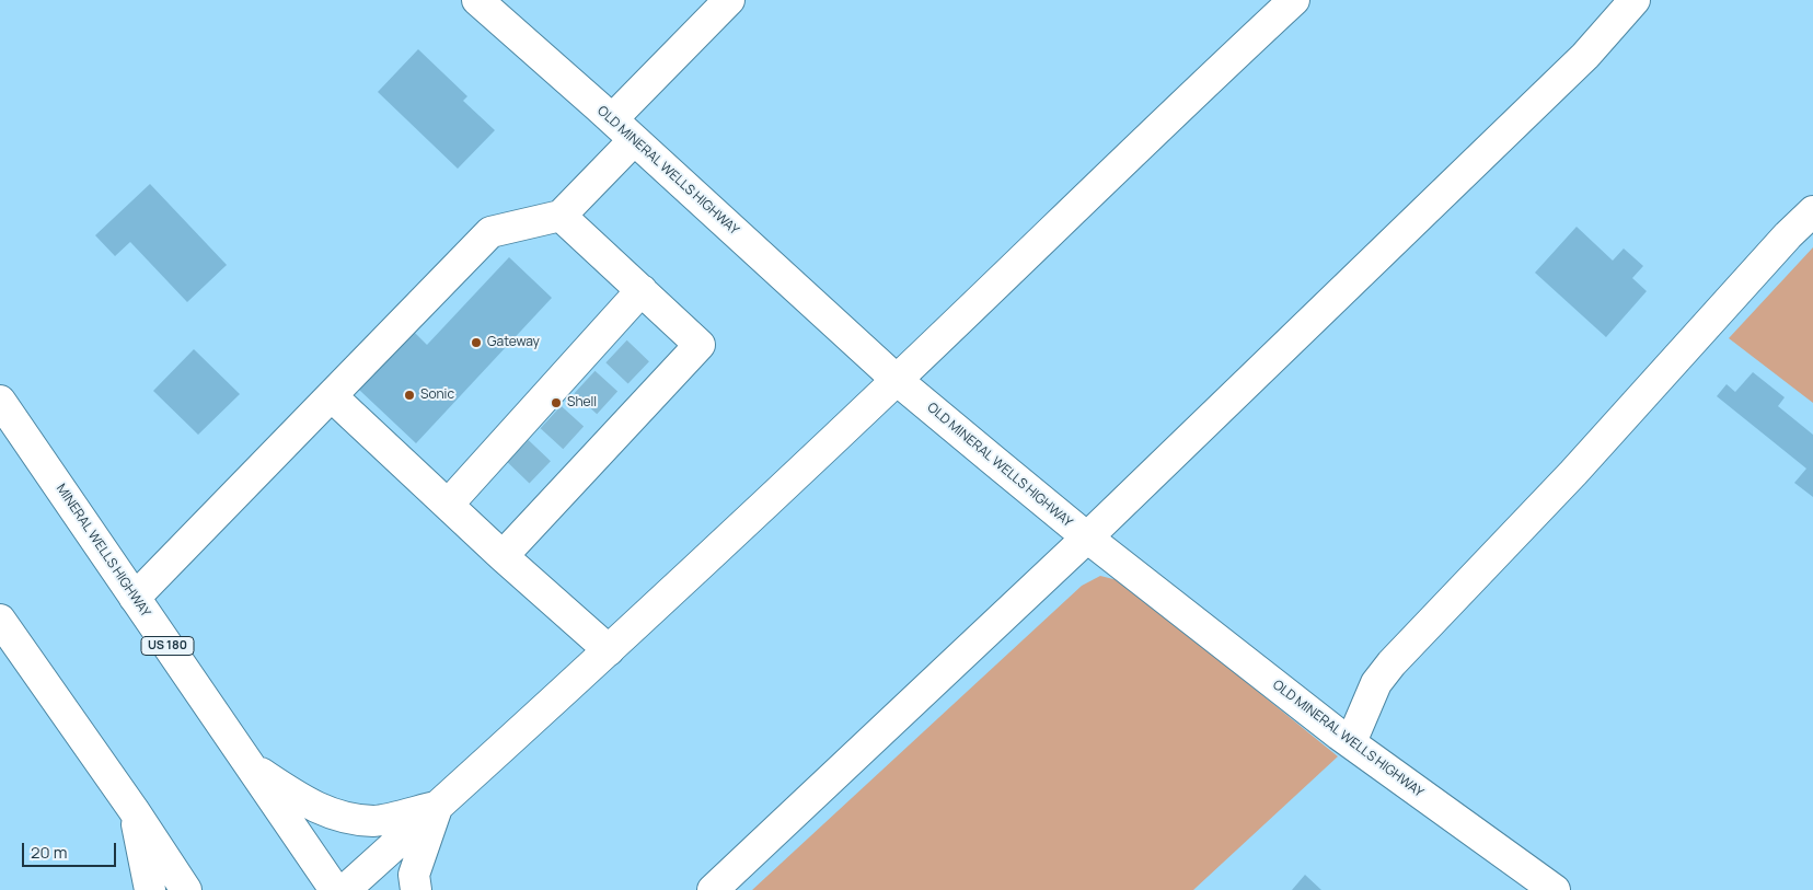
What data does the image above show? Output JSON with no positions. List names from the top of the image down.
{
  "streets": {
    "main road": ["OLD MINERAL WELLS HIGHWAY", "MINERAL WELLS HIGHWAY", "US 180"]
  },
  "places": ["Gateway", "Sonic", "Shell"],
  "scale_bar": "20 m"
}
